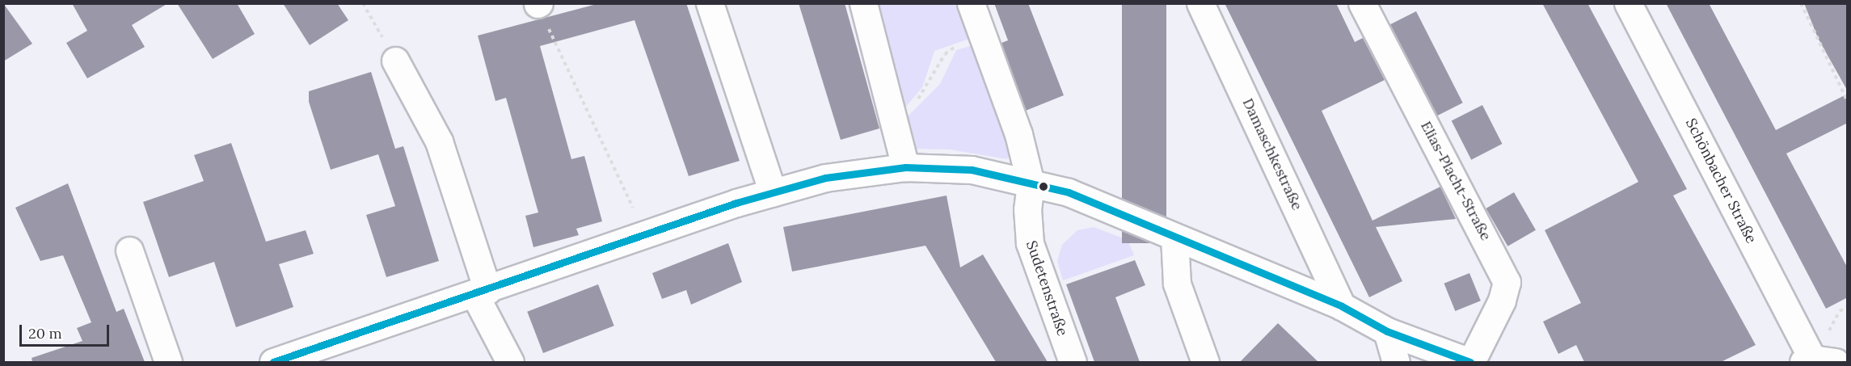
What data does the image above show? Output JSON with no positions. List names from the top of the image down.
{
  "streets": {
    "street": [
      "Damaschkestraße",
      "Elias-Placht-Straße",
      "Schönbacher Straße",
      "Sudetenstraße"
    ]
  },
  "scale_bar": "20 m"
}
